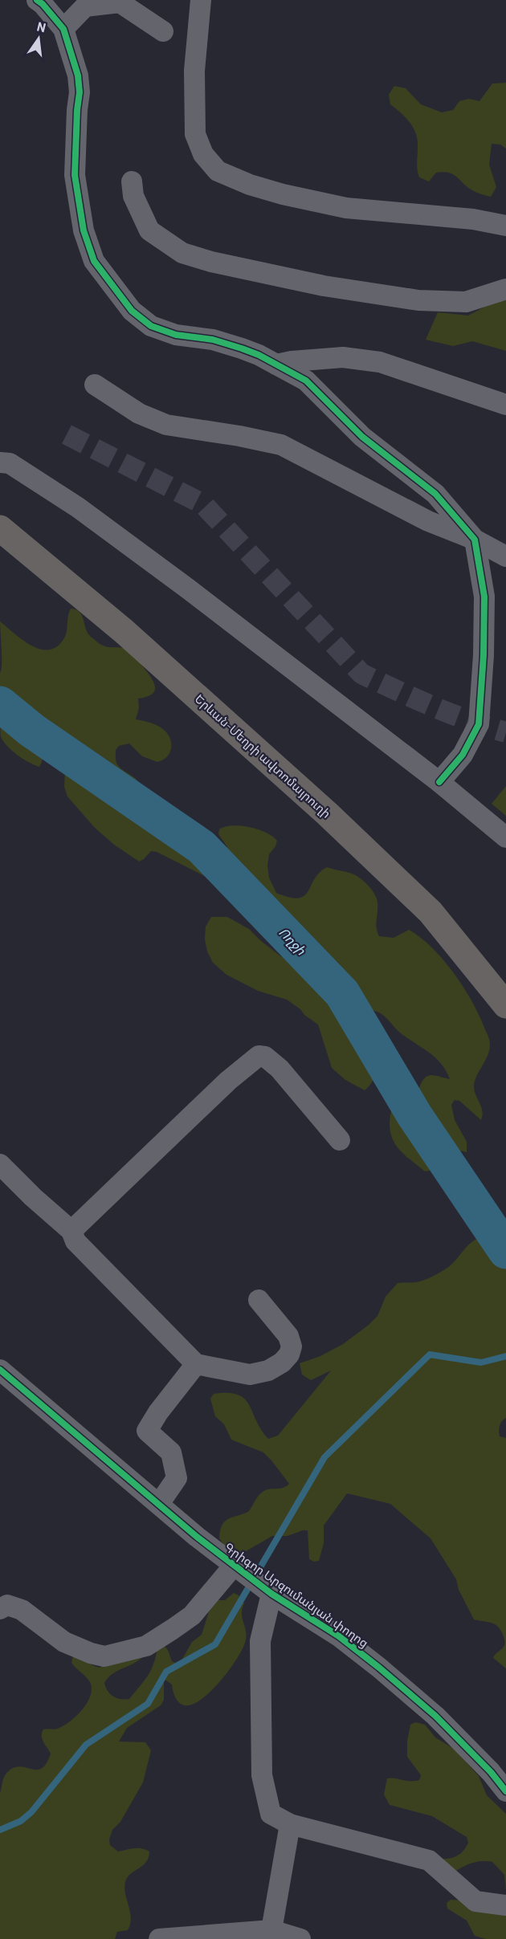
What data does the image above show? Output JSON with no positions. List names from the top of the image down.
{
  "streets": {
    "highway": ["Երևան-Մեղրի ավտոմայրուղի"],
    "street": ["Գրիգոր Արզումանյան փողոց"]
  },
  "water": ["Ողջի"],
  "north": "top"
}
